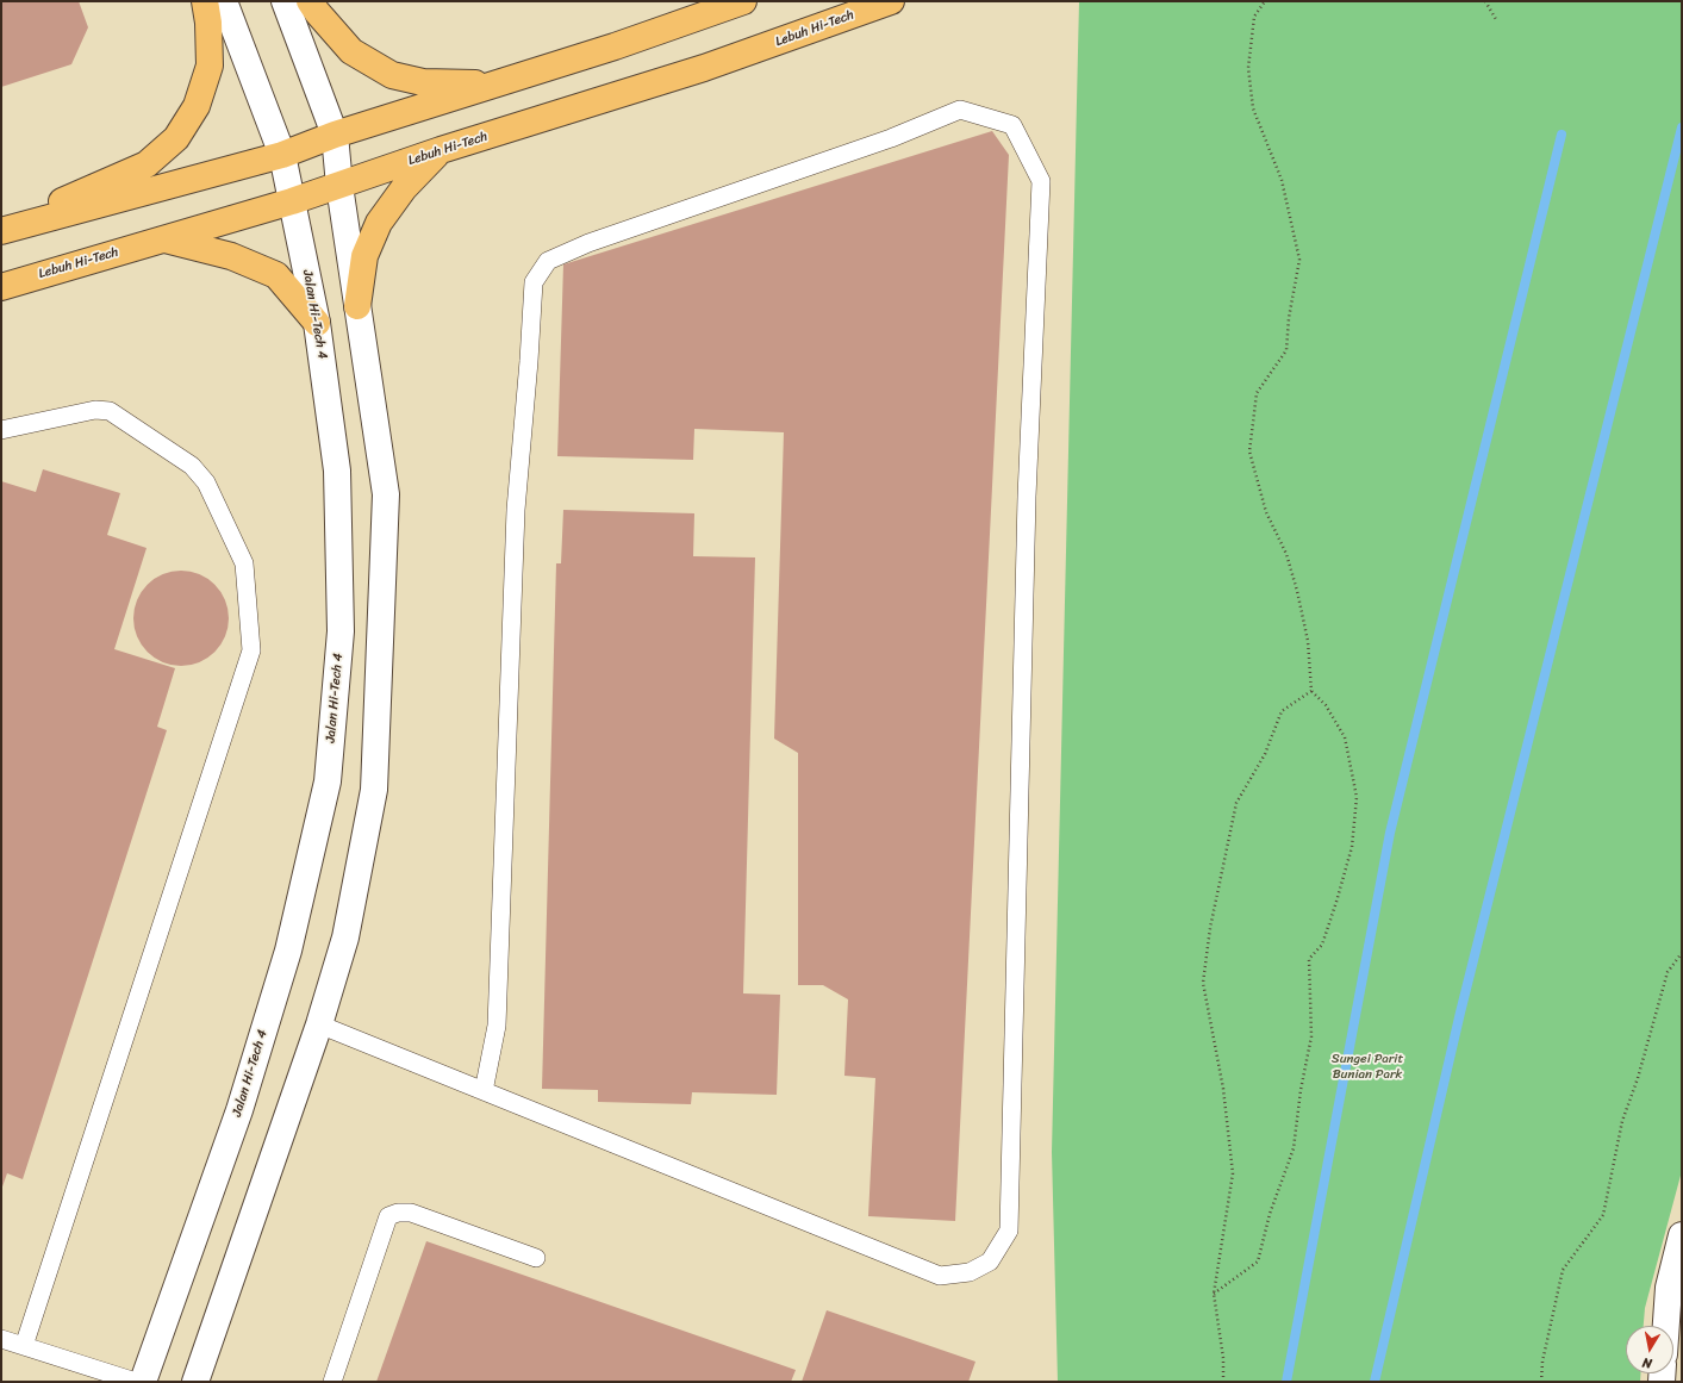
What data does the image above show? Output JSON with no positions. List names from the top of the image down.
{
  "streets": {
    "main road": ["Lebuh Hi-Tech"],
    "street": ["Jalan Hi-Tech 4"]
  },
  "crossings": [
    ["Lebuh Hi-Tech", "Jalan Hi-Tech 4"]
  ],
  "parks": ["Sungei Parit Bunian Park"],
  "north": "bottom"
}
